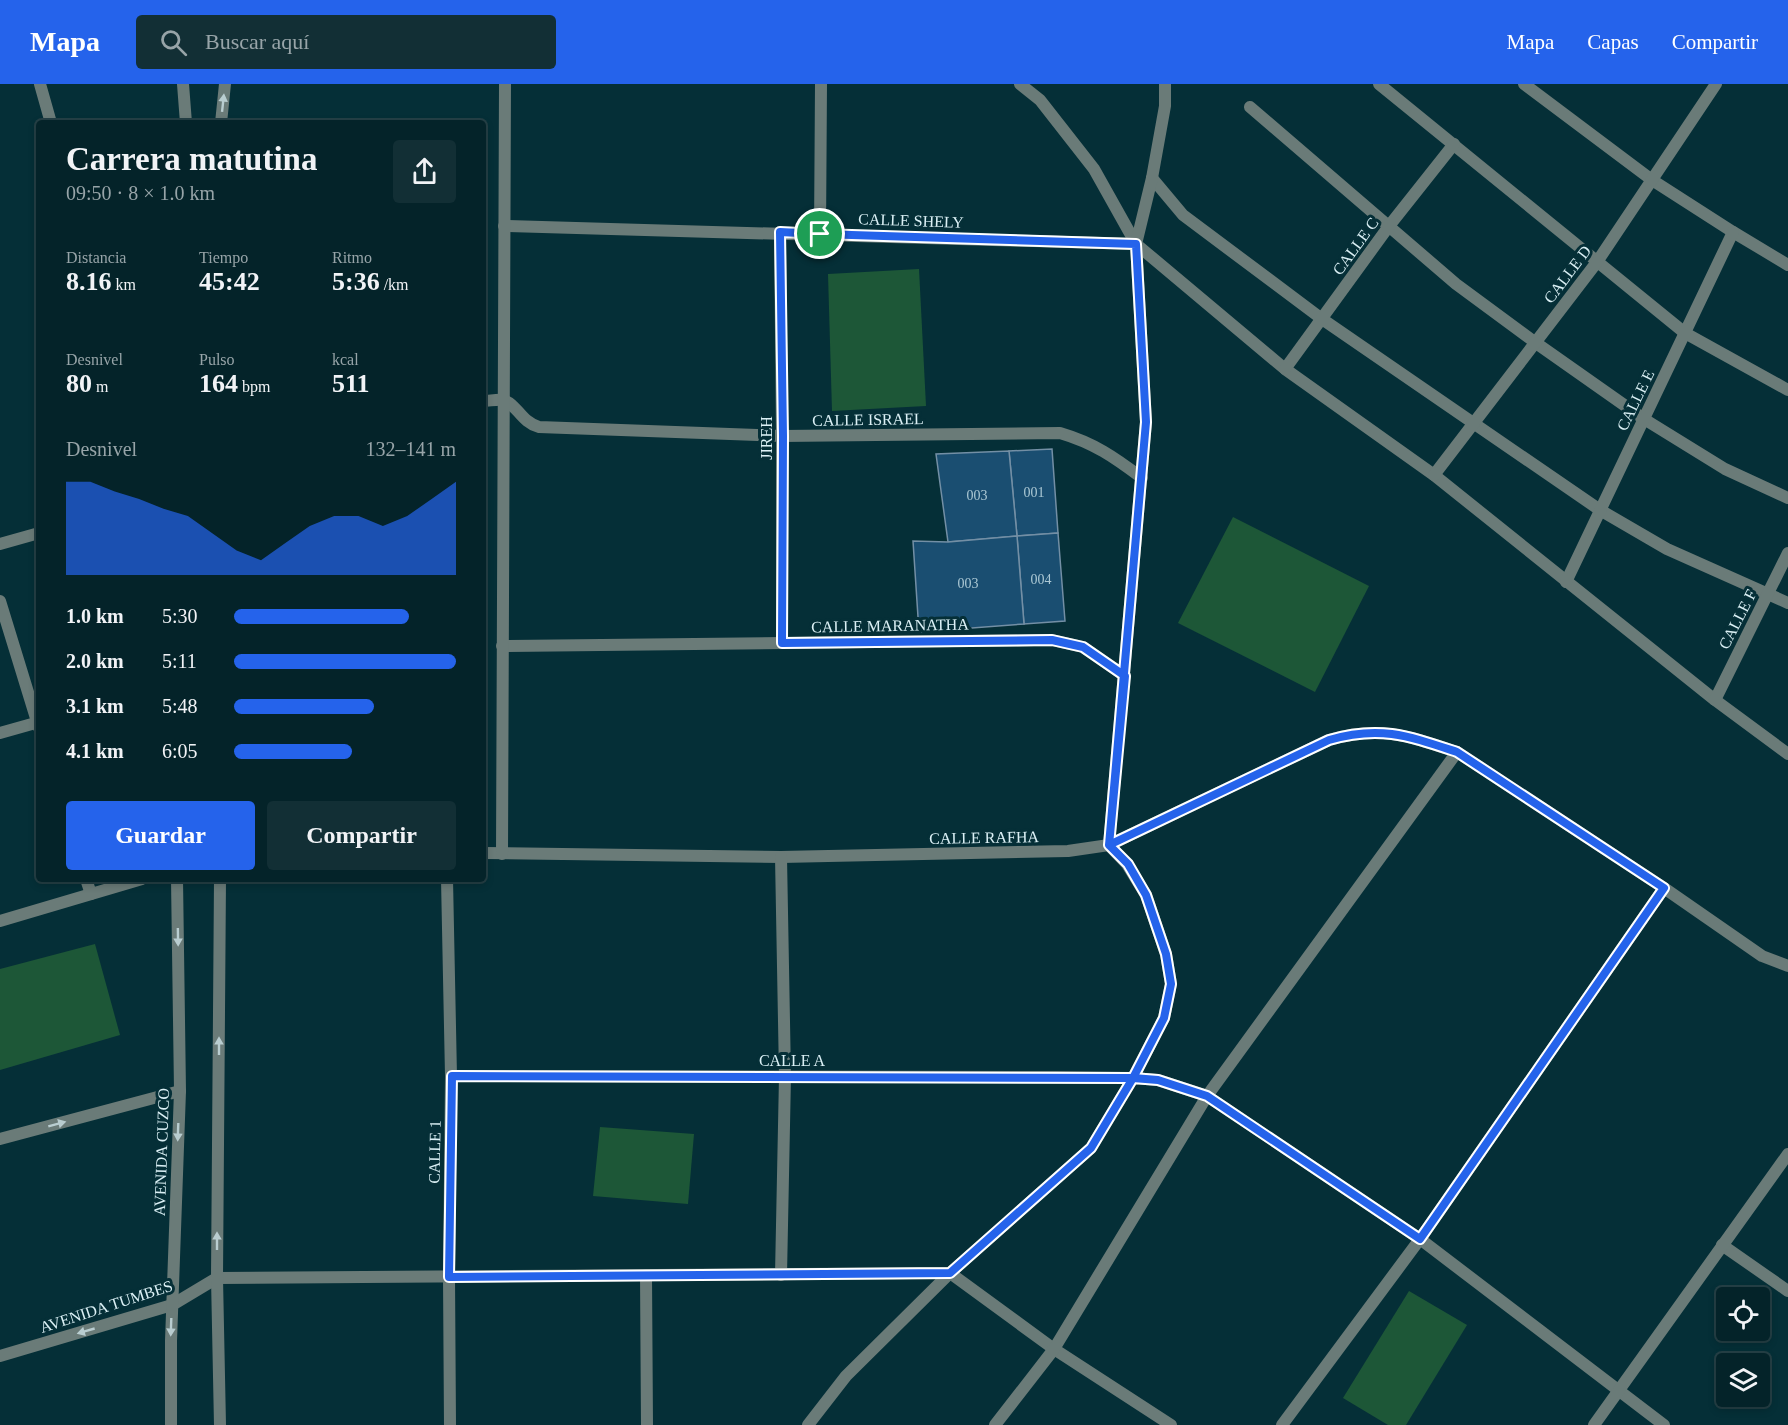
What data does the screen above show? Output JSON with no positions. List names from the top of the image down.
{
  "streets": {
    "street": [
      "CALLE SHELY",
      "CALLE C",
      "CALLE D",
      "CALLE E",
      "CALLE ISRAEL",
      "JIREH",
      "CALLE F",
      "CALLE MARANATHA",
      "CALLE RAFHA",
      "CALLE A",
      "AVENIDA CUZCO",
      "CALLE 1",
      "AVENIDA TUMBES"
    ]
  },
  "crossings": [
    ["CALLE SHELY", "JIREH"],
    ["CALLE ISRAEL", "JIREH"],
    ["JIREH", "CALLE MARANATHA"],
    ["CALLE A", "CALLE 1"],
    ["AVENIDA CUZCO", "AVENIDA TUMBES"]
  ],
  "one_way": ["AVENIDA TUMBES"],
  "house_numbers": [
    "001",
    "003",
    "004",
    "003"
  ],
  "page": {
    "header": "Mapa",
    "search": "Buscar aquí",
    "nav": ["Mapa", "Capas", "Compartir"],
    "heading": ["Carrera matutina", "09:50 · 8 × 1.0 km"],
    "stats": [
      ["Distancia", "8.16 km"],
      ["Tiempo", "45:42"],
      ["Ritmo", "5:36 /km"],
      ["Desnivel", "80 m"],
      ["Pulso", "164 bpm"],
      ["kcal", "511"]
    ],
    "chart": ["Desnivel", "132–141 m"],
    "list": [
      {
        "name": "1.0 km",
        "note": "5:30"
      },
      {
        "name": "2.0 km",
        "note": "5:11"
      },
      {
        "name": "3.1 km",
        "note": "5:48"
      },
      {
        "name": "4.1 km",
        "note": "6:05"
      }
    ],
    "buttons": ["Guardar", "Compartir"]
  }
}
